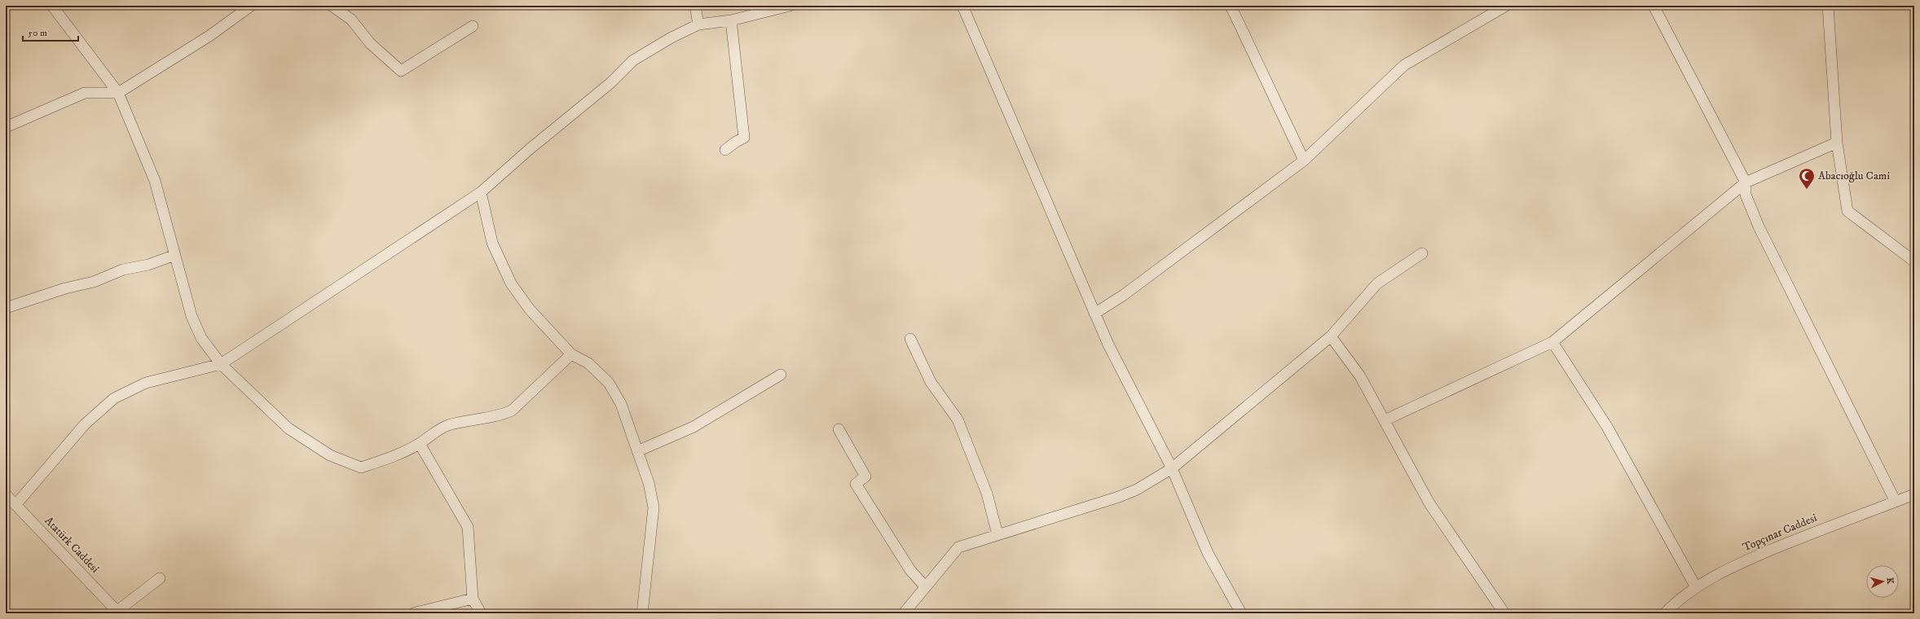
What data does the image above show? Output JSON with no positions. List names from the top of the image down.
{
  "streets": {
    "street": ["Topçınar Caddesi", "Atatürk Caddesi"]
  },
  "places": {
    "mosque": ["Abacıoğlu Cami"]
  },
  "scale_bar": "50 m",
  "north": "right"
}
